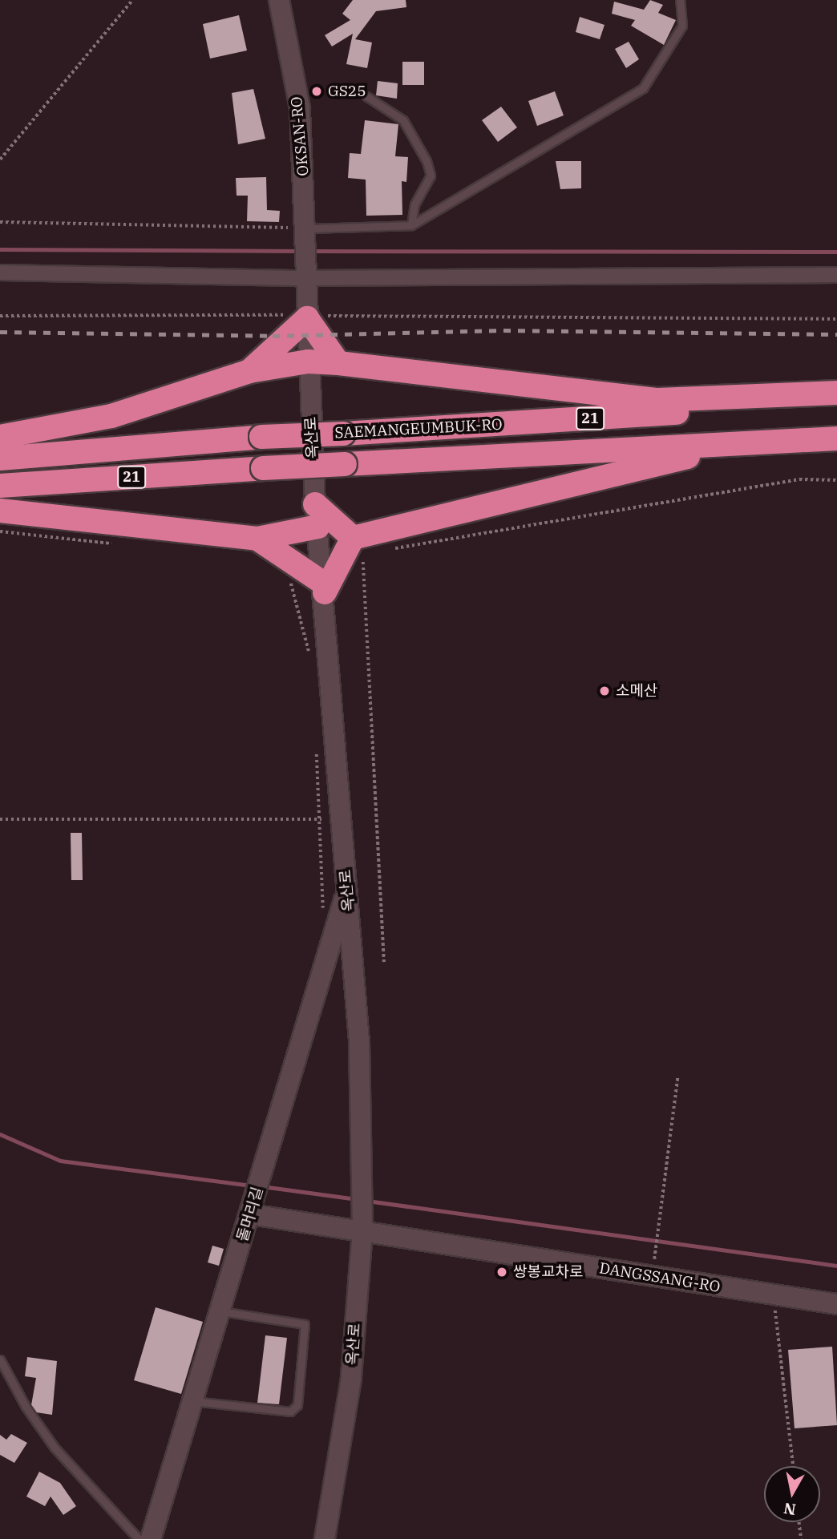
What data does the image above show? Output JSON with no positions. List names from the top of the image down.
{
  "streets": {
    "highway": ["21", "SAEMANGEUMBUK-RO"],
    "main road": [
      "OKSAN-RO",
      "옥산로",
      "돌머리길",
      "DANGSSANG-RO"
    ]
  },
  "crossings": [
    ["OKSAN-RO", "옥산로"],
    ["옥산로", "돌머리길"],
    ["옥산로", "DANGSSANG-RO"],
    ["돌머리길", "DANGSSANG-RO"]
  ],
  "places": ["GS25", "소메산", "쌍봉교차로"],
  "north": "bottom"
}
